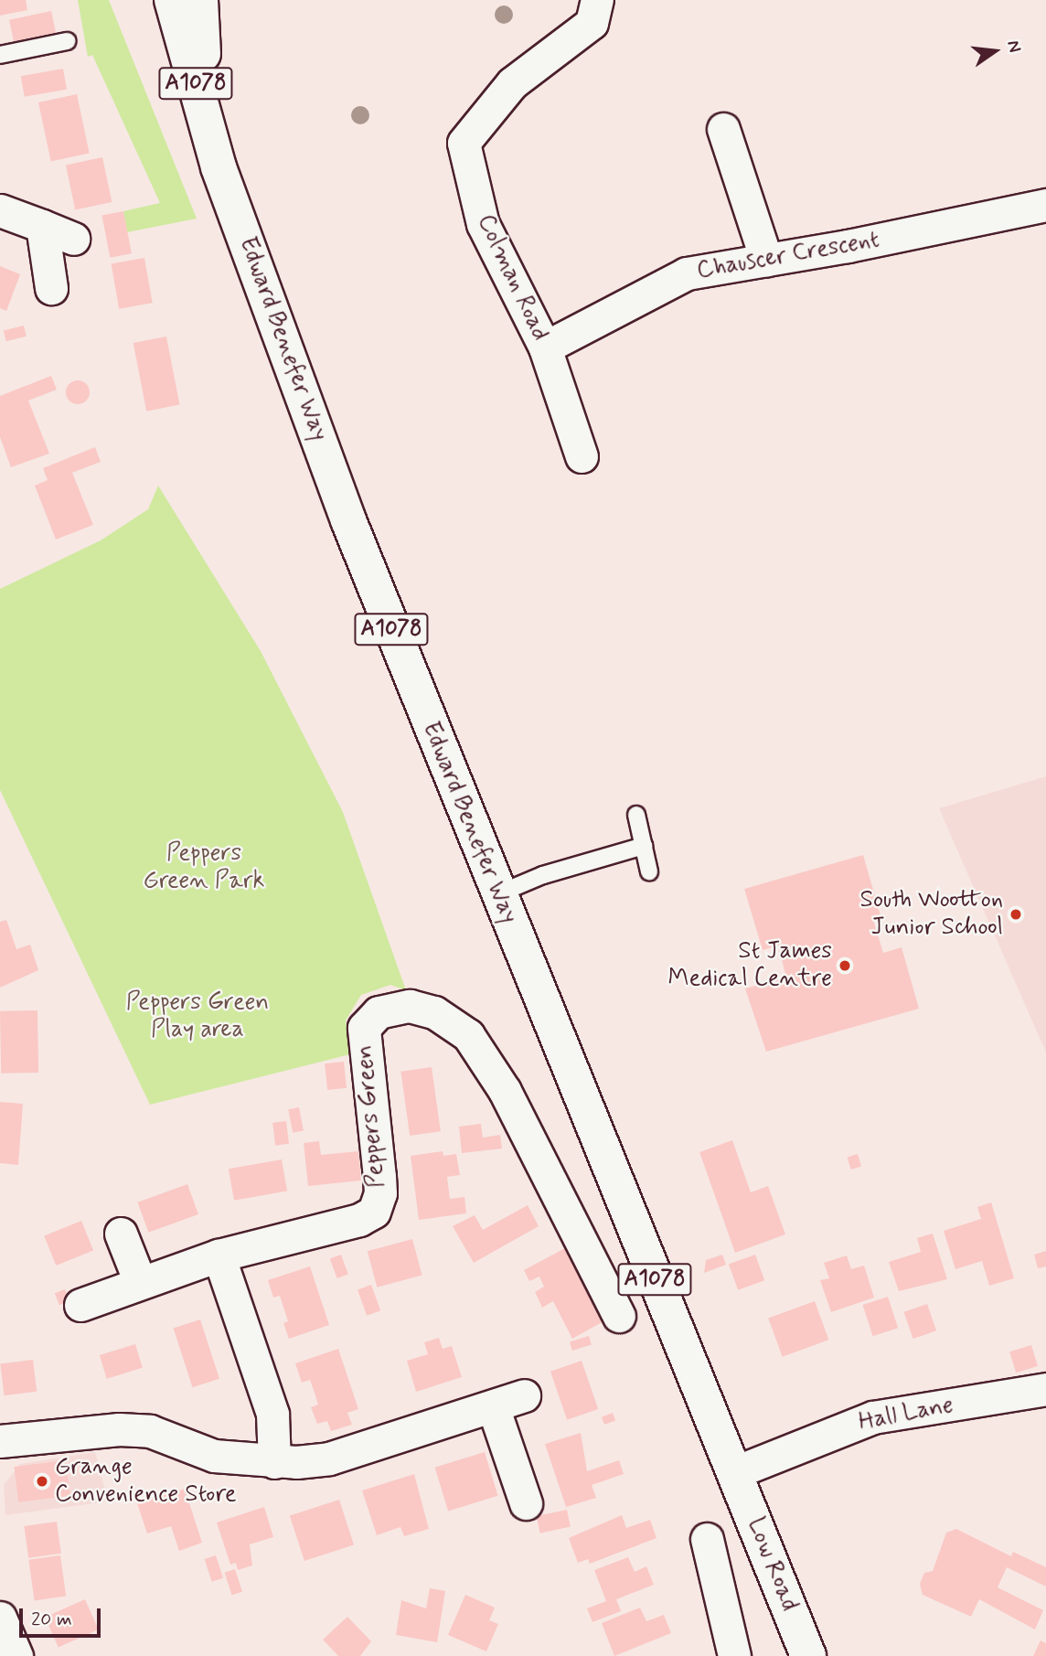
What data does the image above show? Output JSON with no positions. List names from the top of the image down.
{
  "streets": {
    "main road": ["A1078", "Edward Benefer Way", "Low Road"],
    "street": [
      "Chauscer Crescent",
      "Colman Road",
      "Peppers Green",
      "Hall Lane"
    ]
  },
  "crossings": [
    ["Chauscer Crescent", "Colman Road"],
    ["Edward Benefer Way", "Hall Lane"],
    ["Edward Benefer Way", "Low Road"],
    ["Hall Lane", "Low Road"]
  ],
  "parks": ["Peppers Green Park", "Peppers Green Play area"],
  "places": ["South Wootton Junior School", "St James Medical Centre", "Grange Convenience Store"],
  "scale_bar": "20 m",
  "north": "right"
}
